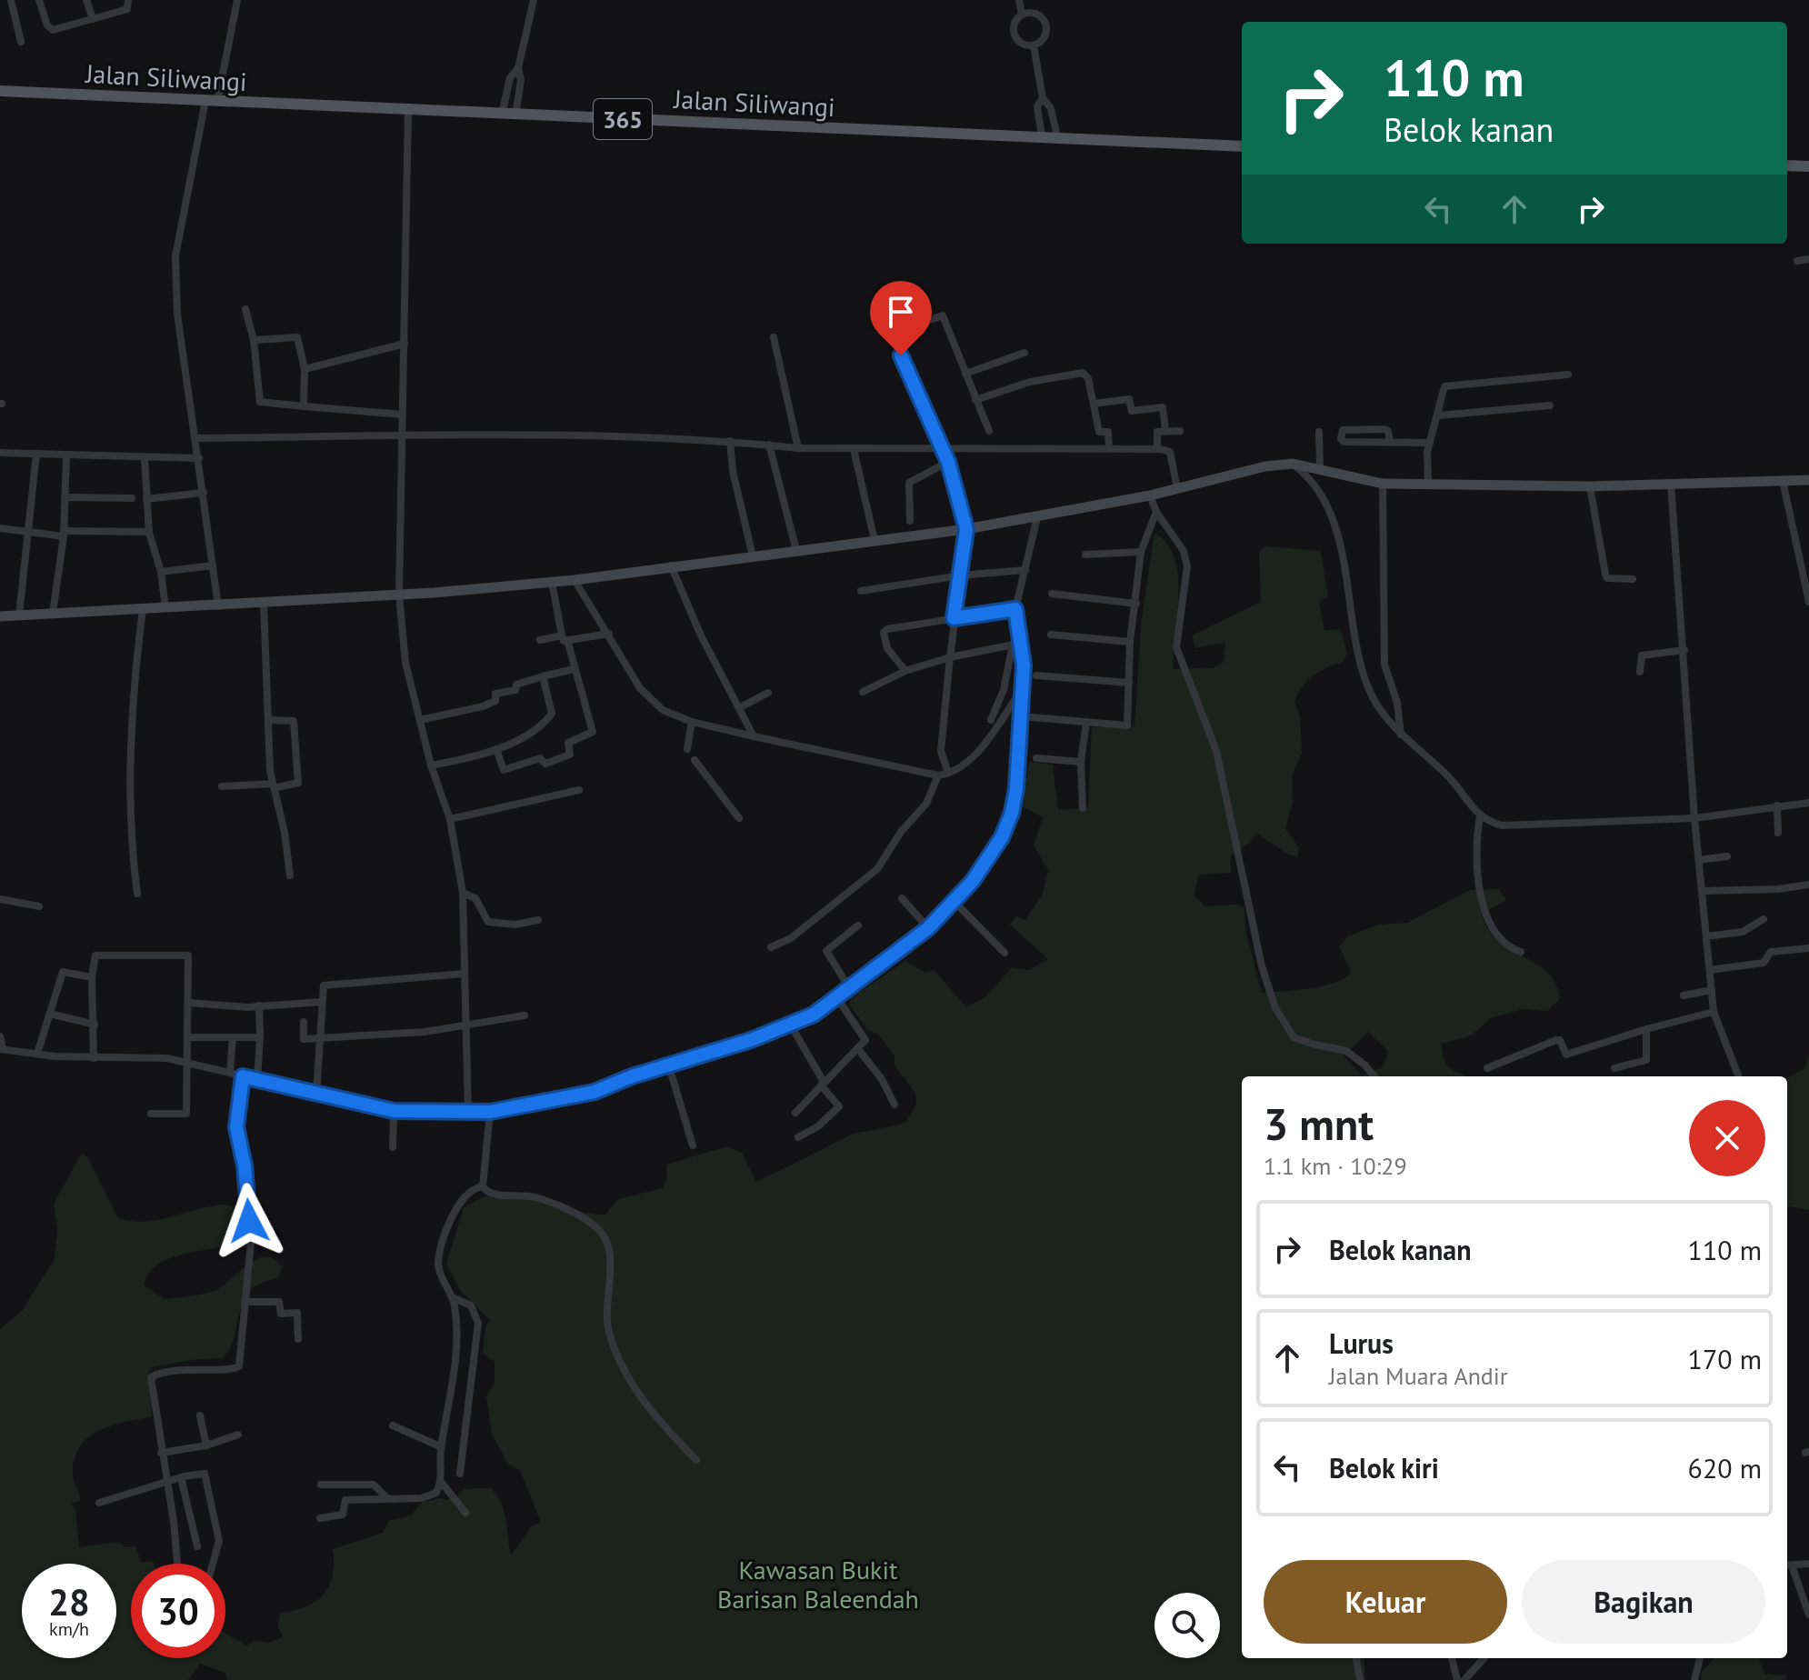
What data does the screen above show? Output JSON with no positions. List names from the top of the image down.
{
  "streets": {
    "main road": ["Jalan Siliwangi", "365"]
  },
  "parks": ["Kawasan Bukit Barisan Baleendah"],
  "page": {
    "turn": ["110 m", "Belok kanan"],
    "heading": ["3 mnt", "1.1 km · 10:29"],
    "list": [
      {
        "name": "Belok kanan",
        "value": "110 m"
      },
      {
        "name": "Lurus",
        "note": "Jalan Muara Andir",
        "value": "170 m"
      },
      {
        "name": "Belok kiri",
        "value": "620 m"
      }
    ],
    "buttons": ["Keluar", "Bagikan"],
    "speed": "28 km/h",
    "limit": "30"
  }
}
